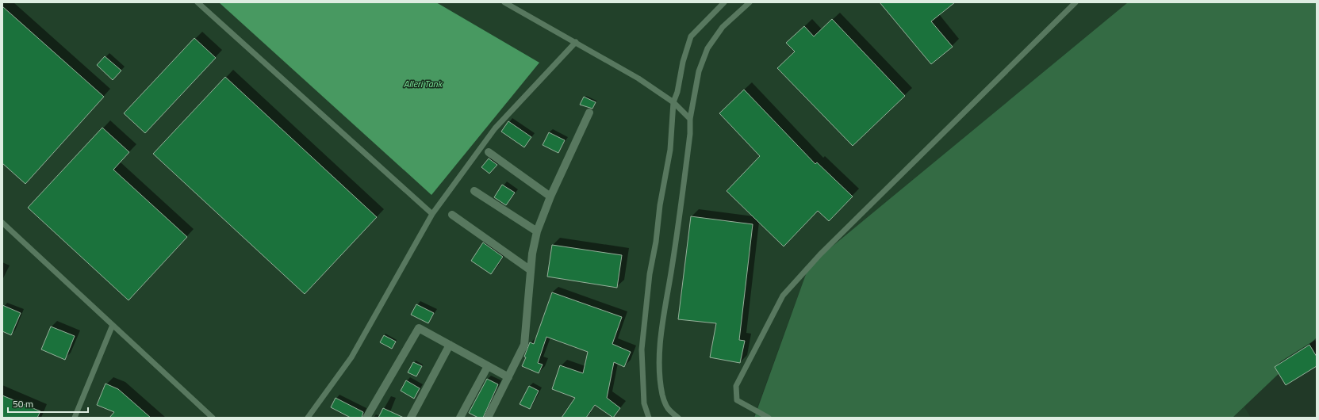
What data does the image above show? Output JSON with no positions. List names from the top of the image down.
{
  "water": ["Alleri Tank"],
  "scale_bar": "50 m"
}
